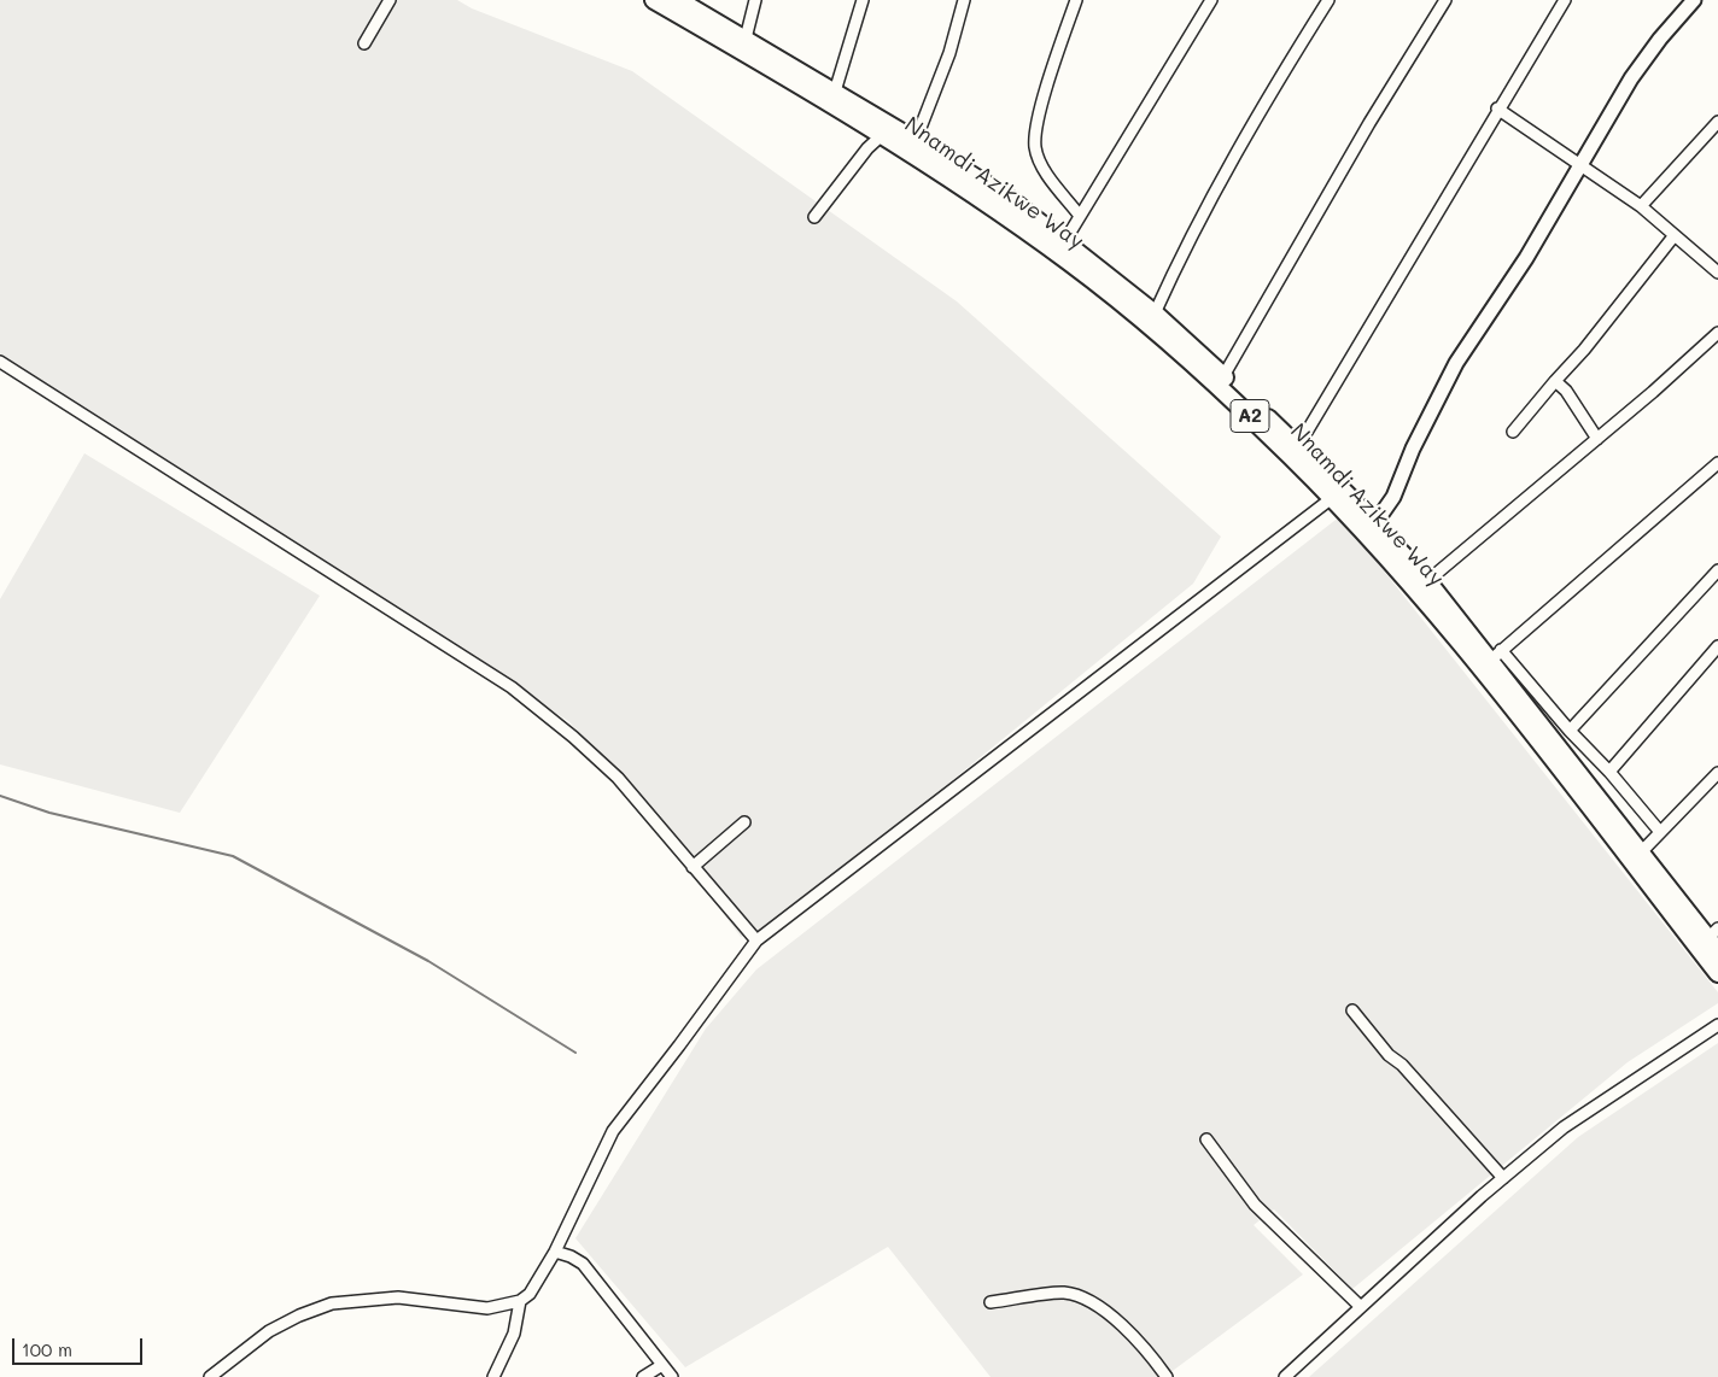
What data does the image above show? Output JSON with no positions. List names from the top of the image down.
{
  "streets": {
    "highway": ["Nnamdi Azikwe Way", "A2"]
  },
  "scale_bar": "100 m"
}
